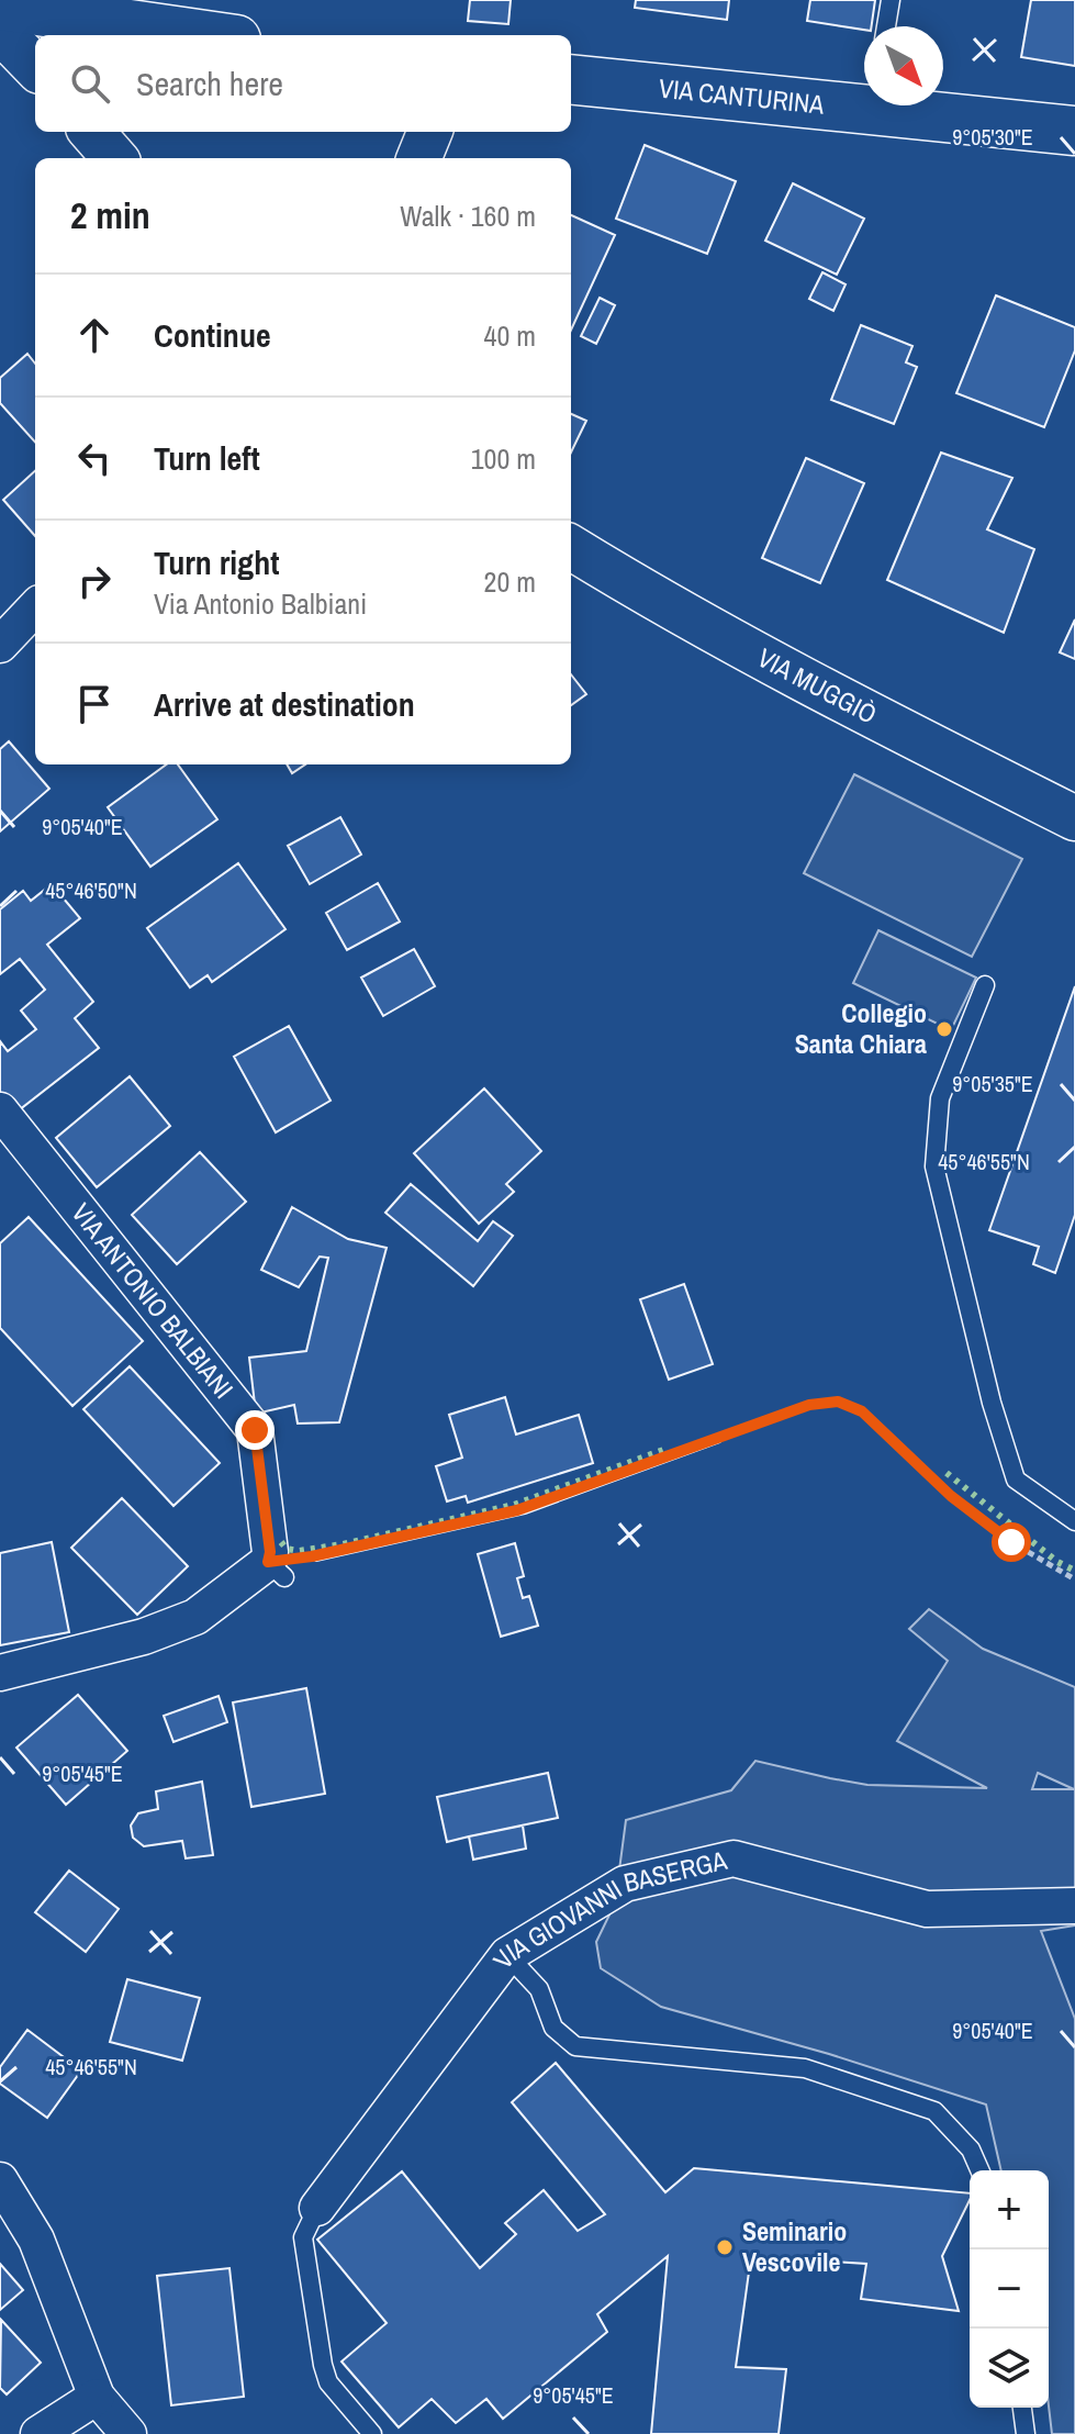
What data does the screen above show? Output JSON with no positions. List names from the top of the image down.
{
  "streets": {
    "main road": ["VIA CANTURINA"],
    "street": ["VIA MUGGIÒ", "VIA ANTONIO BALBIANI", "VIA GIOVANNI BASERGA"]
  },
  "places": ["Collegio Santa Chiara", "Seminario Vescovile"],
  "north": "bottom right",
  "page": {
    "search": "Search here",
    "heading": ["2 min", "Walk · 160 m"],
    "list": [
      ["Continue", "40 m"],
      ["Turn left", "100 m"],
      ["Turn right", "Via Antonio Balbiani", "20 m"],
      "Arrive at destination"
    ],
    "map_buttons": ["+", "−"]
  },
  "coordinates": [
    "9°05'30\"E",
    "9°05'40\"E",
    "45°46'50\"N",
    "9°05'35\"E",
    "45°46'55\"N",
    "9°05'45\"E"
  ]
}
